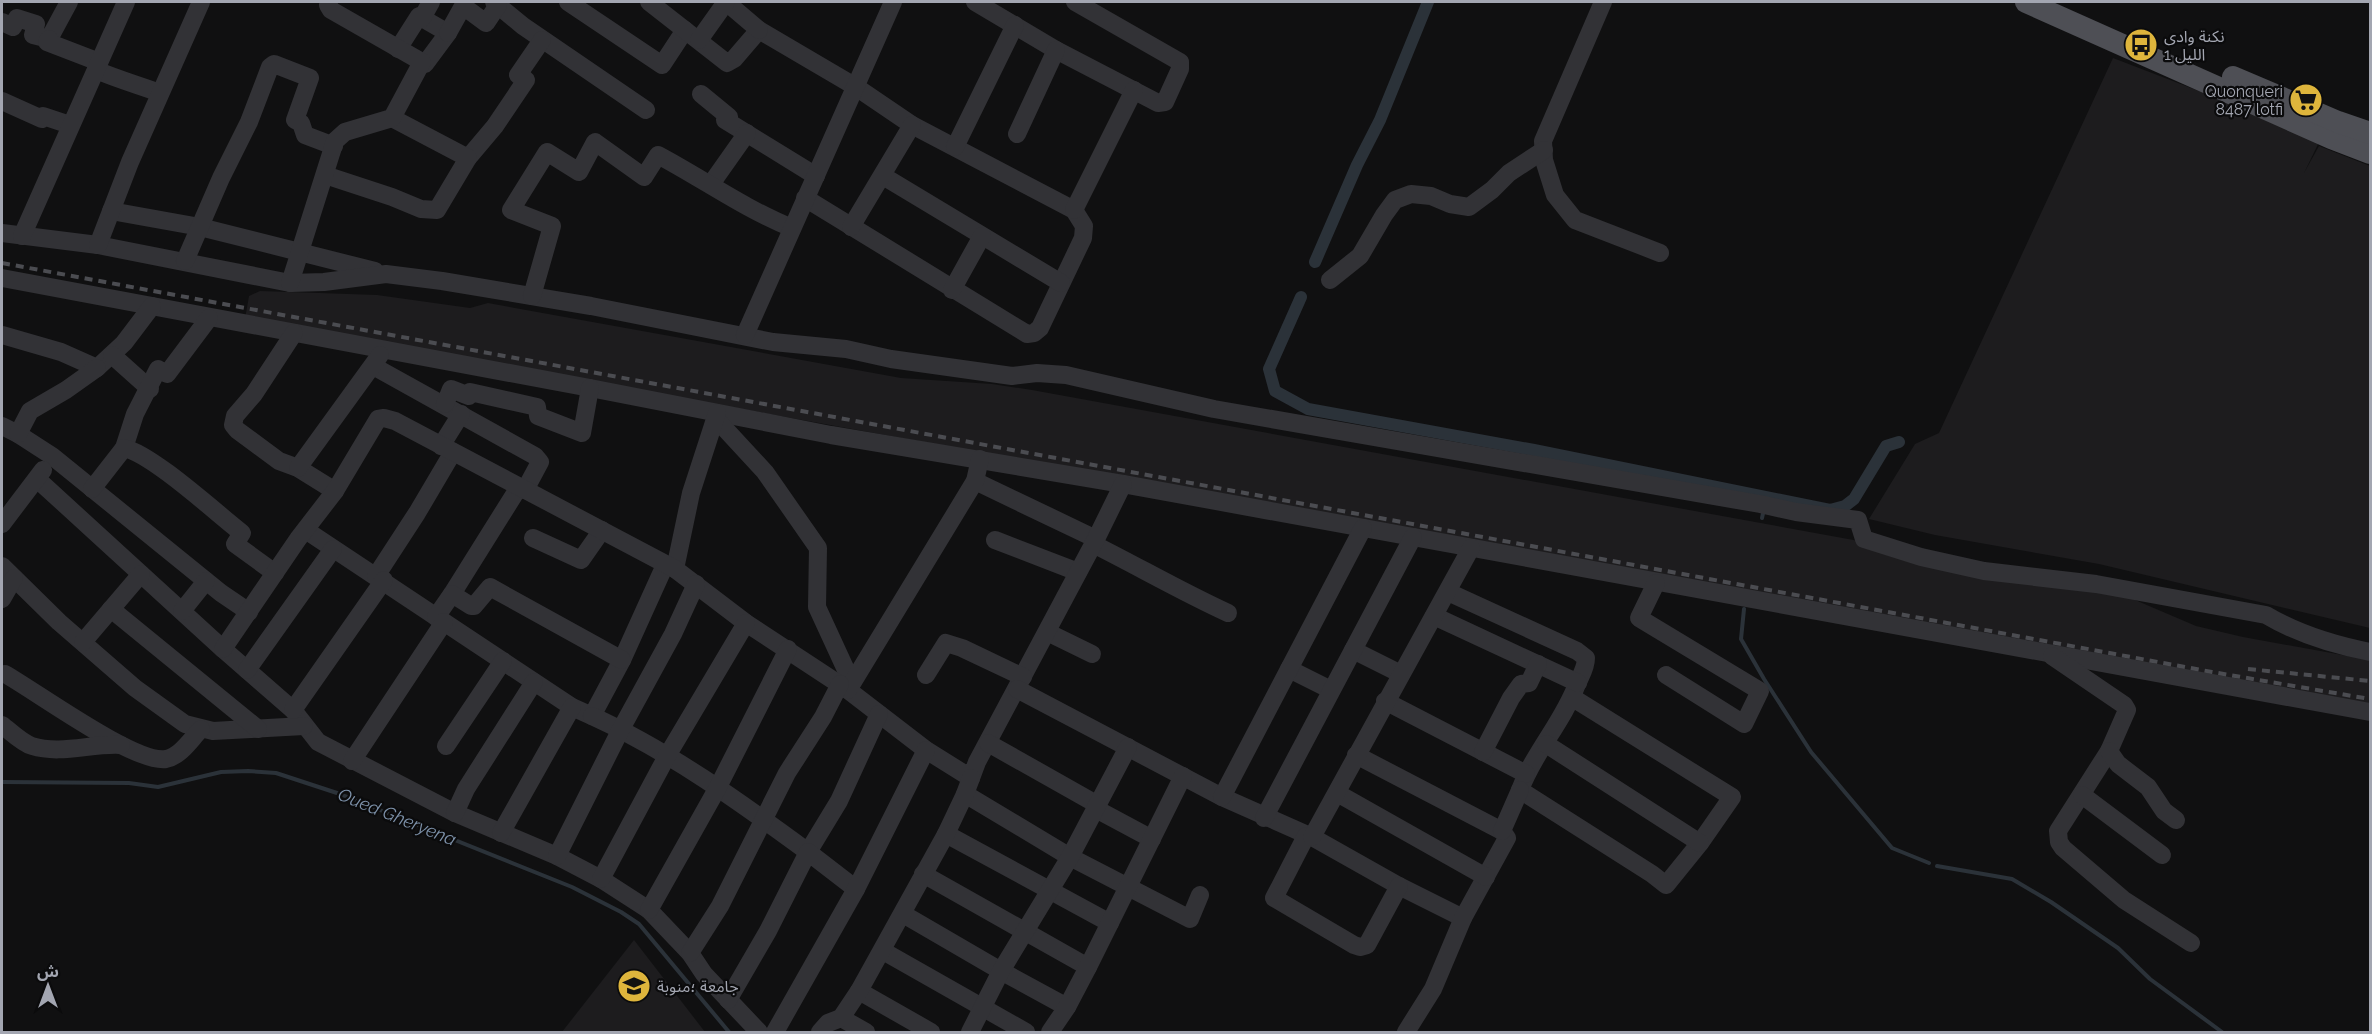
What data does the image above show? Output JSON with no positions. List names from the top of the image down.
{
  "water": ["Oued Gheryena"],
  "places": {
    "bus stop": ["نكنة وادى الليل 1"],
    "supermarket": ["Quonqueri 8487 lotfi"],
    "school or university": ["جامعة ؛منوبة"]
  },
  "north": "top"
}
